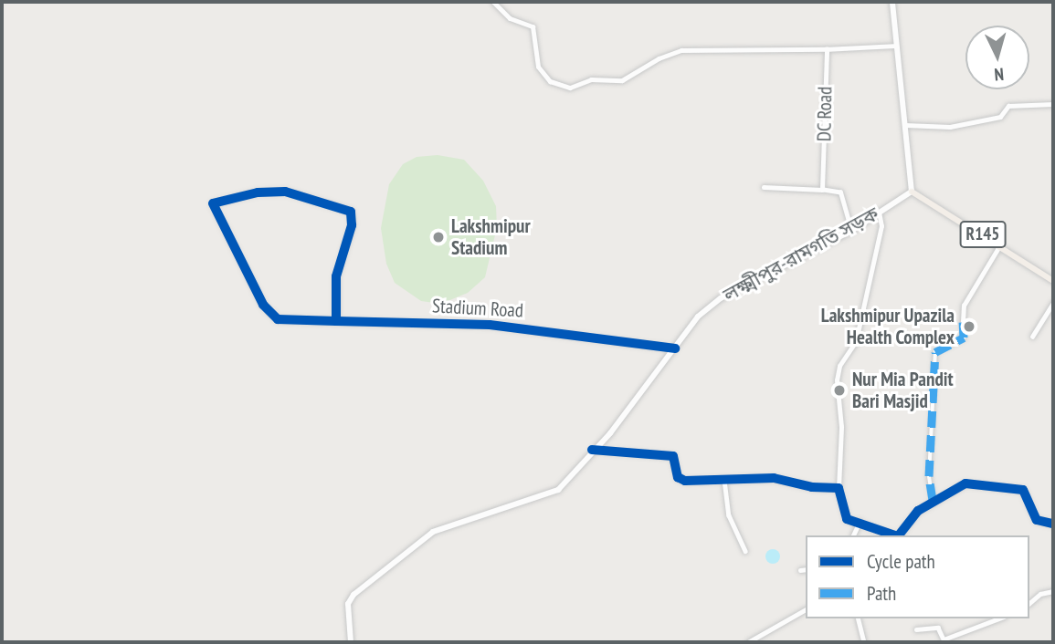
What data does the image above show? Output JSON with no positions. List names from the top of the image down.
{
  "streets": {
    "main road": ["R145", "লক্ষ্মীপুর-রামগতি সড়ক"],
    "street": ["DC Road", "Stadium Road"]
  },
  "crossings": [
    ["R145", "লক্ষ্মীপুর-রামগতি সড়ক"],
    ["লক্ষ্মীপুর-রামগতি সড়ক", "Stadium Road"]
  ],
  "places": ["Lakshmipur Stadium", "Lakshmipur Upazila Health Complex", "Nur Mia Pandit Bari Masjid"],
  "legend": ["Cycle path", "Path"],
  "north": "bottom"
}
